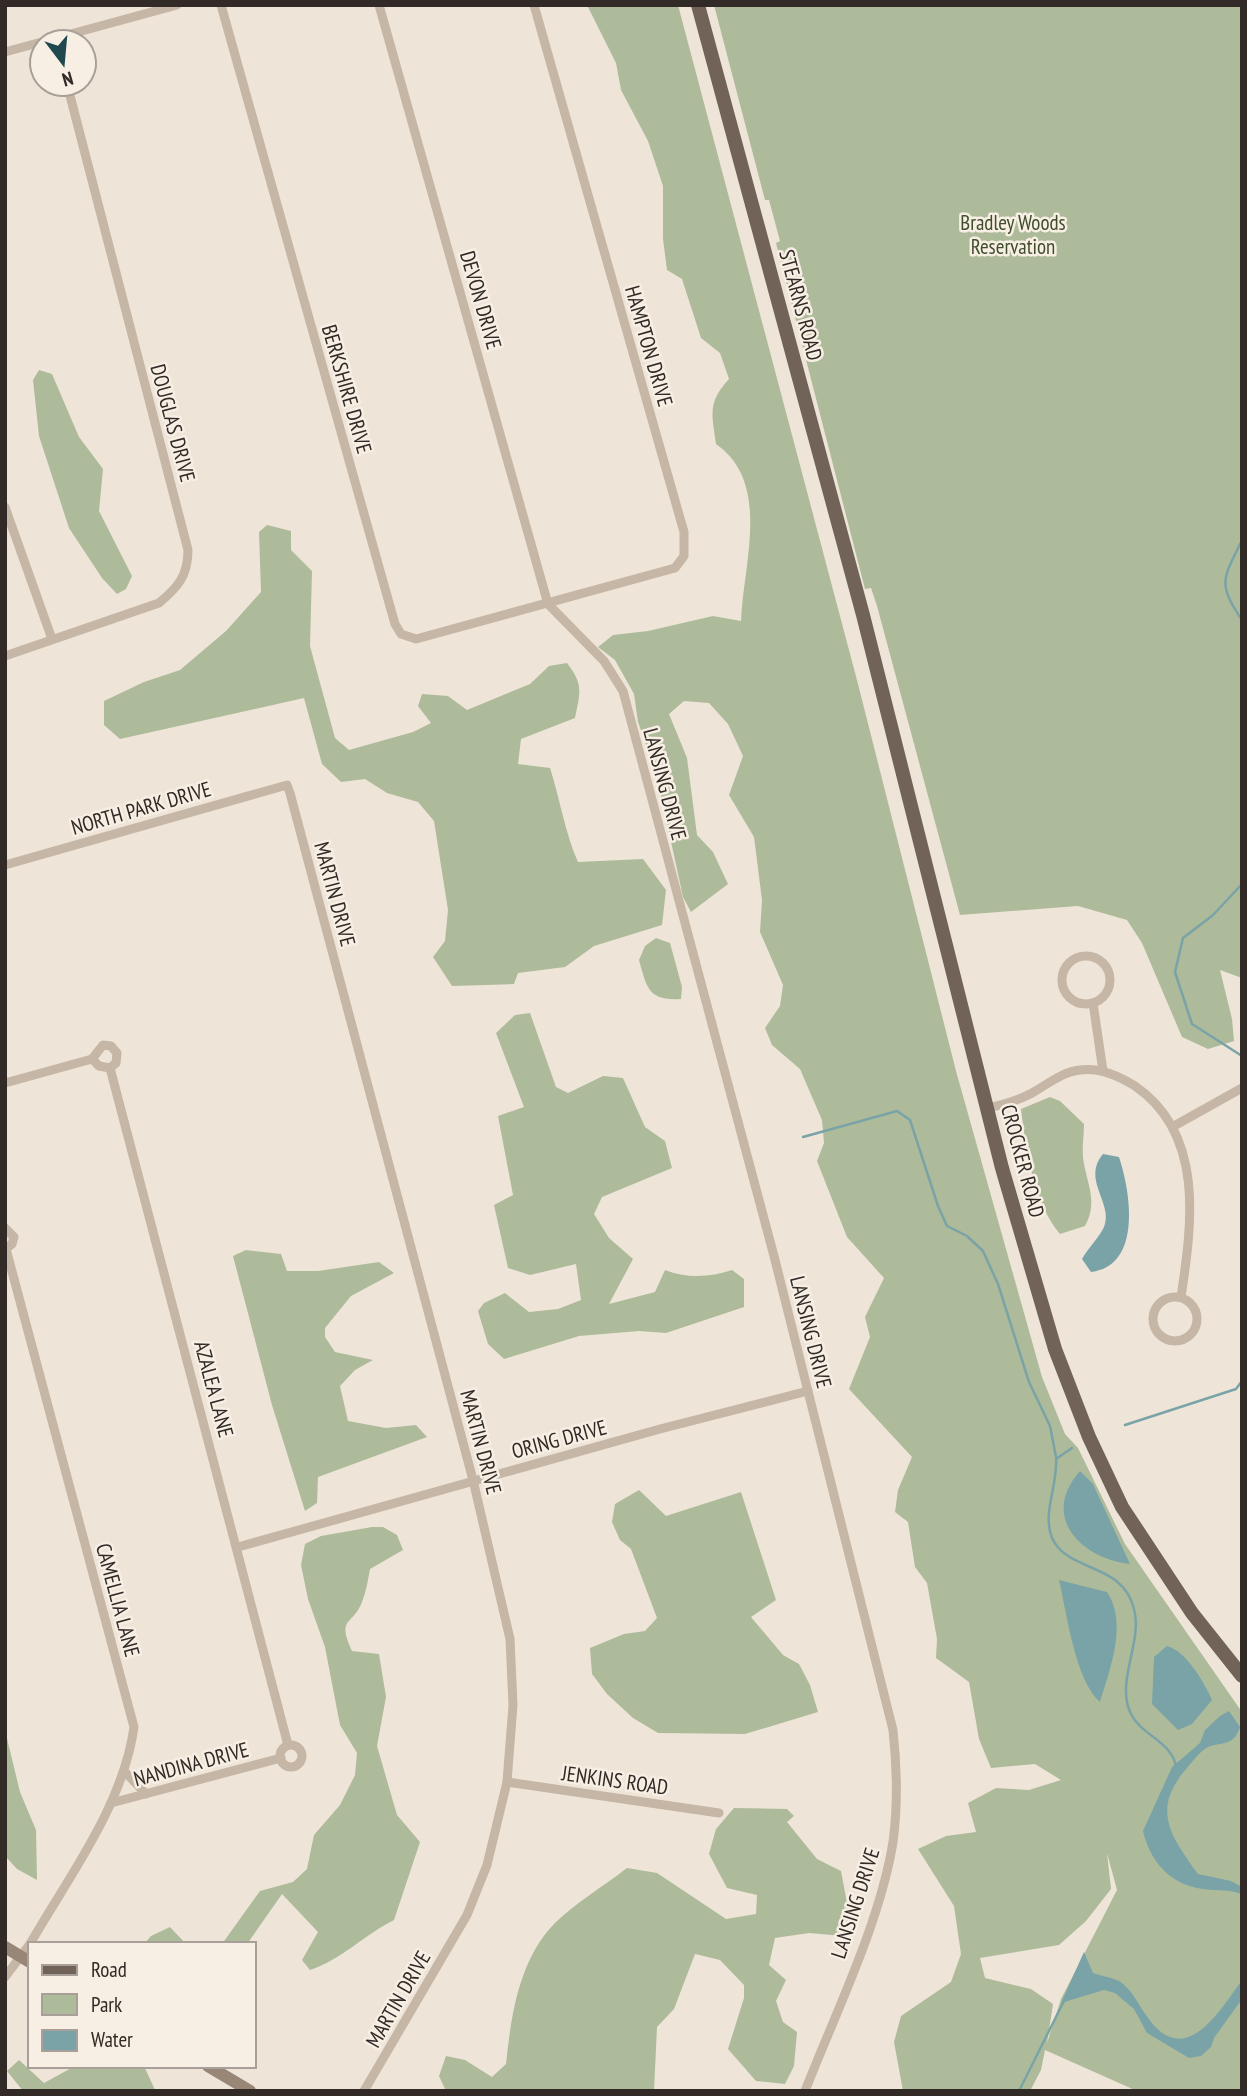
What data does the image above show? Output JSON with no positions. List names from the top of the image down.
{
  "streets": {
    "main road": ["STEARNS ROAD", "CROCKER ROAD"],
    "street": [
      "DEVON DRIVE",
      "HAMPTON DRIVE",
      "BERKSHIRE DRIVE",
      "DOUGLAS DRIVE",
      "LANSING DRIVE",
      "NORTH PARK DRIVE",
      "MARTIN DRIVE",
      "AZALEA LANE",
      "ORING DRIVE",
      "CAMELLIA LANE",
      "NANDINA DRIVE",
      "JENKINS ROAD"
    ]
  },
  "crossings": [
    ["DEVON DRIVE", "HAMPTON DRIVE"],
    ["DEVON DRIVE", "BERKSHIRE DRIVE"],
    ["DEVON DRIVE", "LANSING DRIVE"],
    ["STEARNS ROAD", "CROCKER ROAD"],
    ["HAMPTON DRIVE", "BERKSHIRE DRIVE"],
    ["HAMPTON DRIVE", "LANSING DRIVE"],
    ["BERKSHIRE DRIVE", "LANSING DRIVE"],
    ["LANSING DRIVE", "ORING DRIVE"],
    ["NORTH PARK DRIVE", "MARTIN DRIVE"],
    ["MARTIN DRIVE", "ORING DRIVE"],
    ["MARTIN DRIVE", "JENKINS ROAD"],
    ["AZALEA LANE", "ORING DRIVE"],
    ["AZALEA LANE", "NANDINA DRIVE"],
    ["CAMELLIA LANE", "NANDINA DRIVE"]
  ],
  "parks": ["Bradley Woods Reservation"],
  "legend": ["Road", "Park", "Water"],
  "north": "bottom"
}
